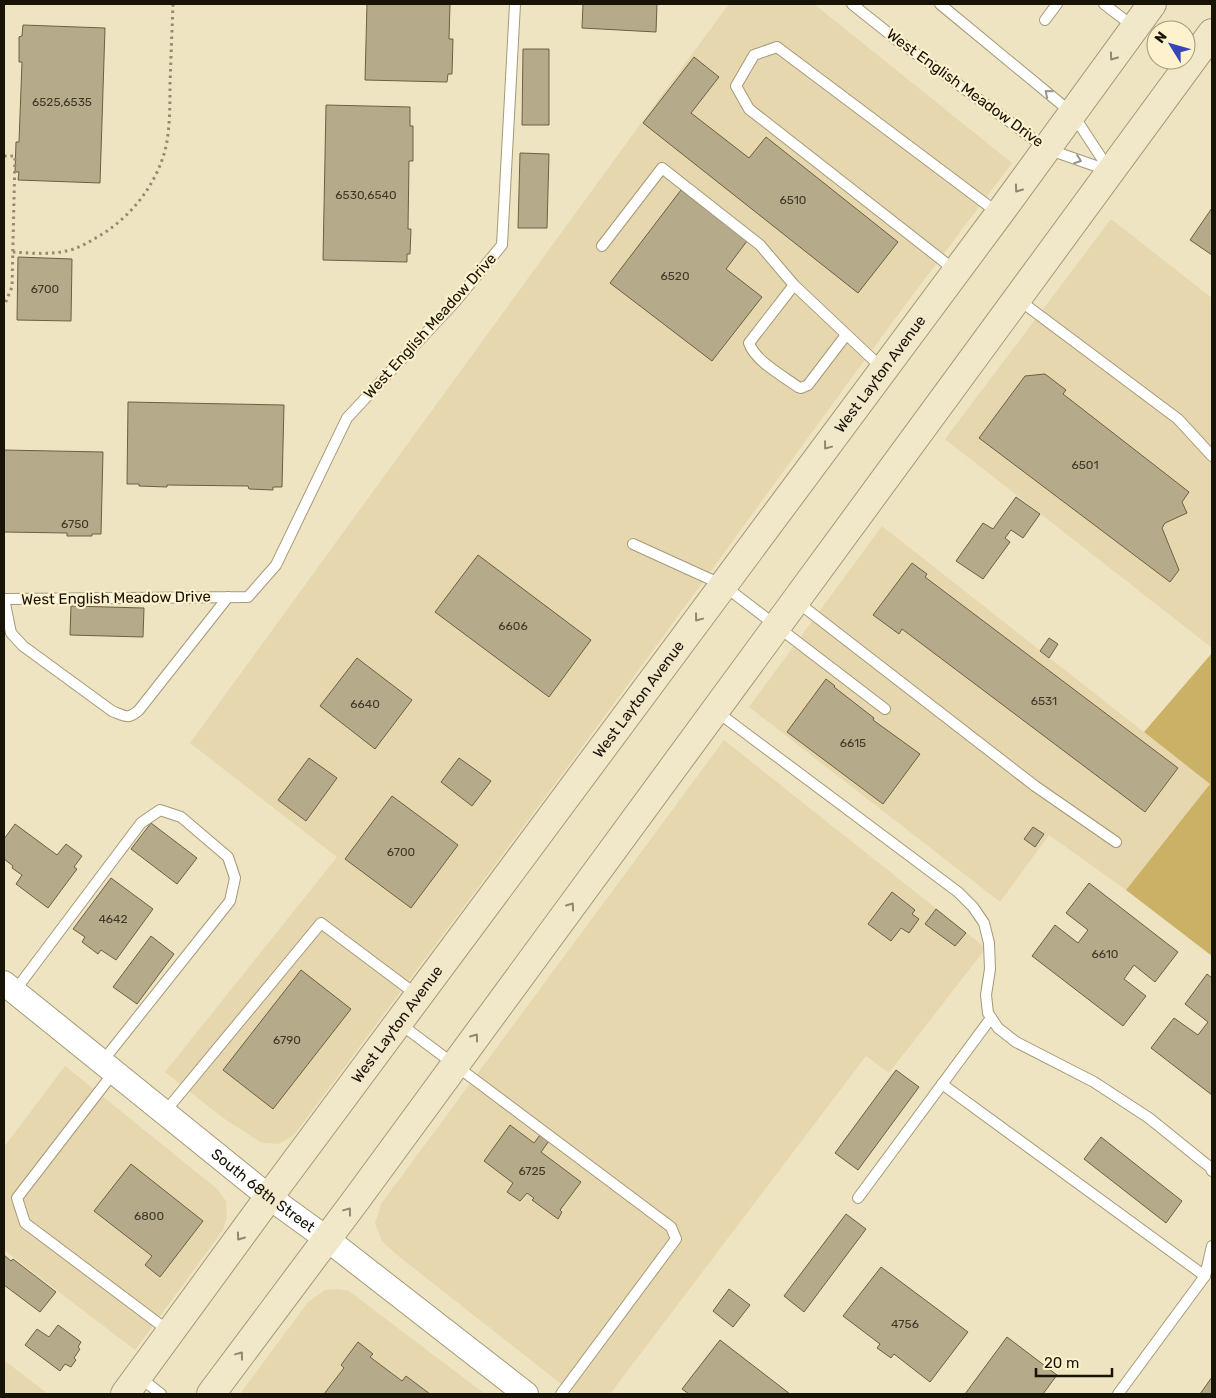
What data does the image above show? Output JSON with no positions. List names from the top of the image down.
{
  "streets": {
    "main road": ["West Layton Avenue"],
    "street": ["South 68th Street"],
    "lane": ["West English Meadow Drive"]
  },
  "crossings": [
    ["West English Meadow Drive", "West Layton Avenue"],
    ["West Layton Avenue", "South 68th Street"]
  ],
  "house_numbers": [
    "6525,6535",
    "6530,6540",
    "6510",
    "6520",
    "6700",
    "6501",
    "6750",
    "6606",
    "6531",
    "6640",
    "6615",
    "6700",
    "4642",
    "6610",
    "6790",
    "6725",
    "6800",
    "4756"
  ],
  "scale_bar": "20 m",
  "north": "top left"
}
